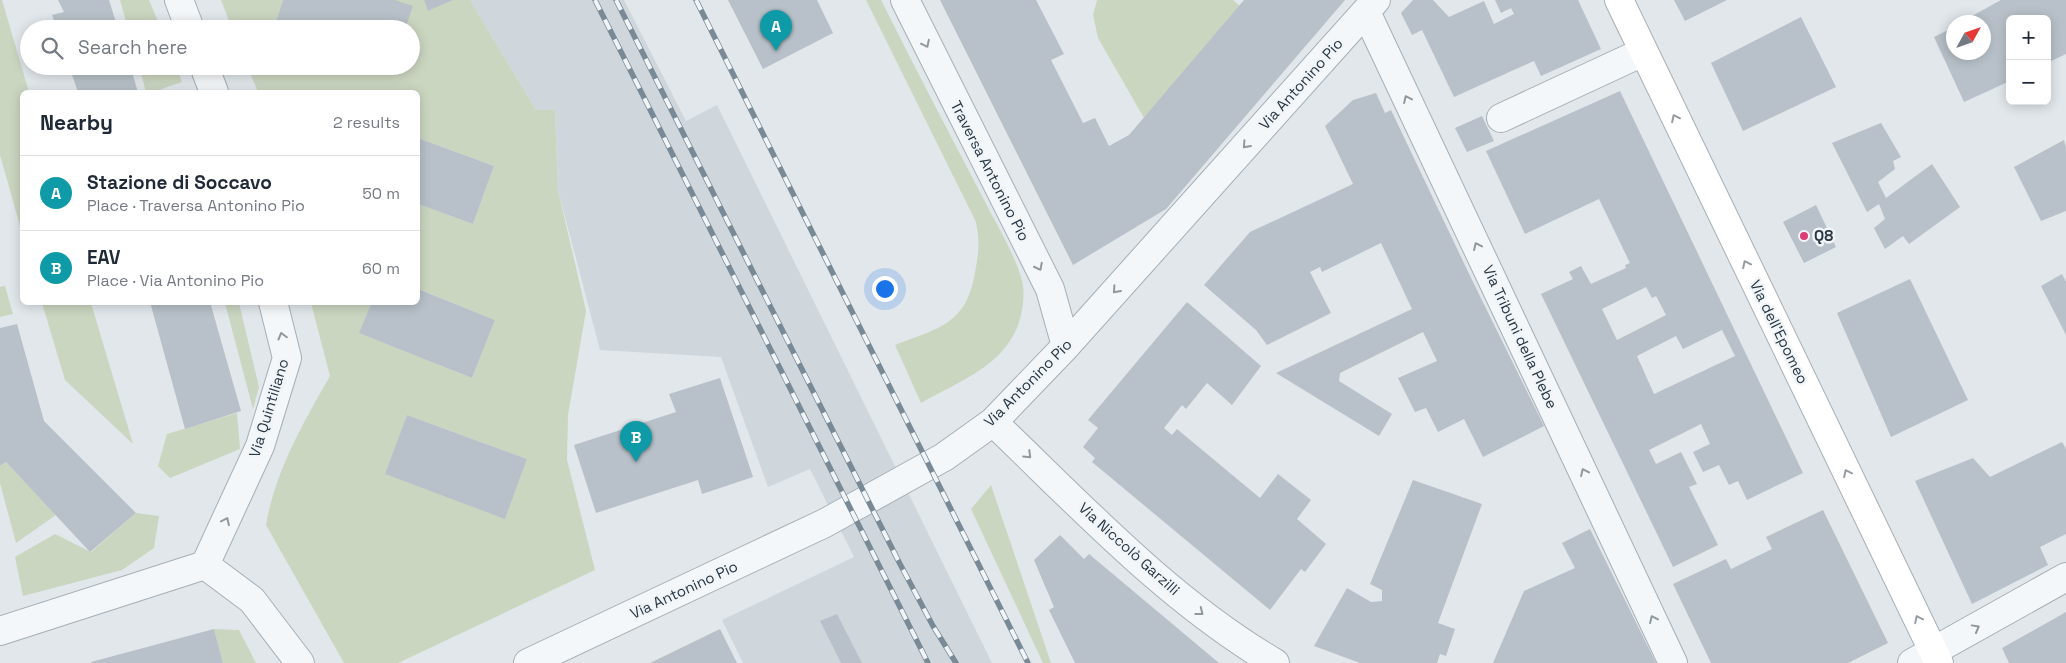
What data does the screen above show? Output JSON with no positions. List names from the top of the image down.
{
  "streets": {
    "street": [
      "Via Antonino Pio",
      "Traversa Antonino Pio",
      "Via dell'Epomeo",
      "Via Tribuni della Plebe",
      "Via Quintiliano",
      "Via Niccolò Garzilli"
    ]
  },
  "crossings": [
    ["Via Antonino Pio", "Traversa Antonino Pio"],
    ["Via Antonino Pio", "Via Tribuni della Plebe"],
    ["Via Antonino Pio", "Via Niccolò Garzilli"]
  ],
  "one_way": [
    "Via Antonino Pio",
    "Traversa Antonino Pio",
    "Via dell'Epomeo",
    "Via Tribuni della Plebe",
    "Via Quintiliano",
    "Via Niccolò Garzilli"
  ],
  "places": ["Q8"],
  "north": "top right",
  "page": {
    "pins": ["A", "B"],
    "map_buttons": ["+", "−"],
    "search": "Search here",
    "heading": ["Nearby", "2 results"],
    "list": [
      {
        "mark": "A",
        "name": "Stazione di Soccavo",
        "note": "Place · Traversa Antonino Pio",
        "value": "50 m"
      },
      {
        "mark": "B",
        "name": "EAV",
        "note": "Place · Via Antonino Pio",
        "value": "60 m"
      }
    ]
  }
}
